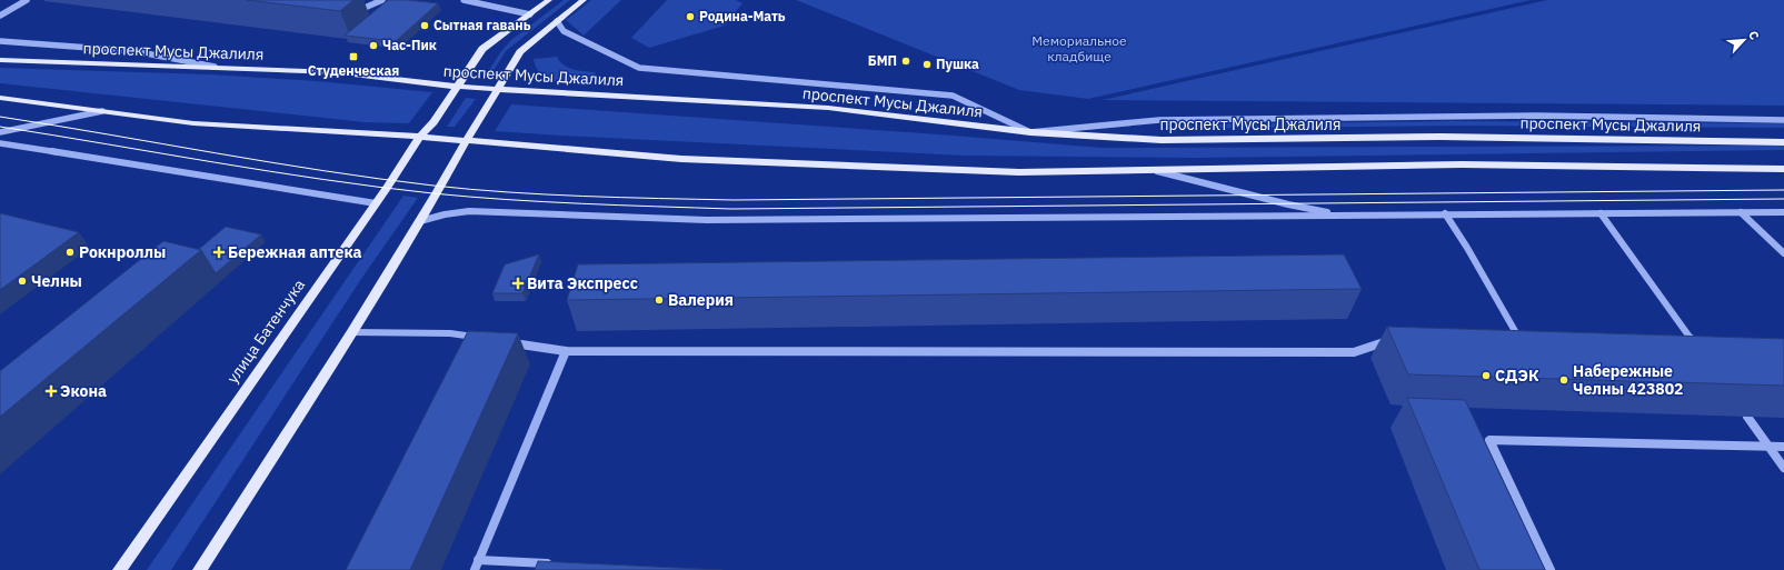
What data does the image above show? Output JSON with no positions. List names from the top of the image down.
{
  "streets": {
    "main road": ["проспект Мусы Джалиля", "улица Батенчука"]
  },
  "crossings": [
    ["проспект Мусы Джалиля", "улица Батенчука"]
  ],
  "parks": ["Мемориальное кладбище"],
  "places": {
    "other": [
      "Родина-Мать",
      "Сытная гавань",
      "Час-Пик",
      "БМП",
      "Пушка",
      "Рокнроллы",
      "Челны",
      "Валерия",
      "СДЭК",
      "Набережные Челны 423802"
    ],
    "transit": ["Студенческая"],
    "health": ["Бережная аптека", "Вита Экспресс", "Экона"]
  },
  "north": "top right"
}
